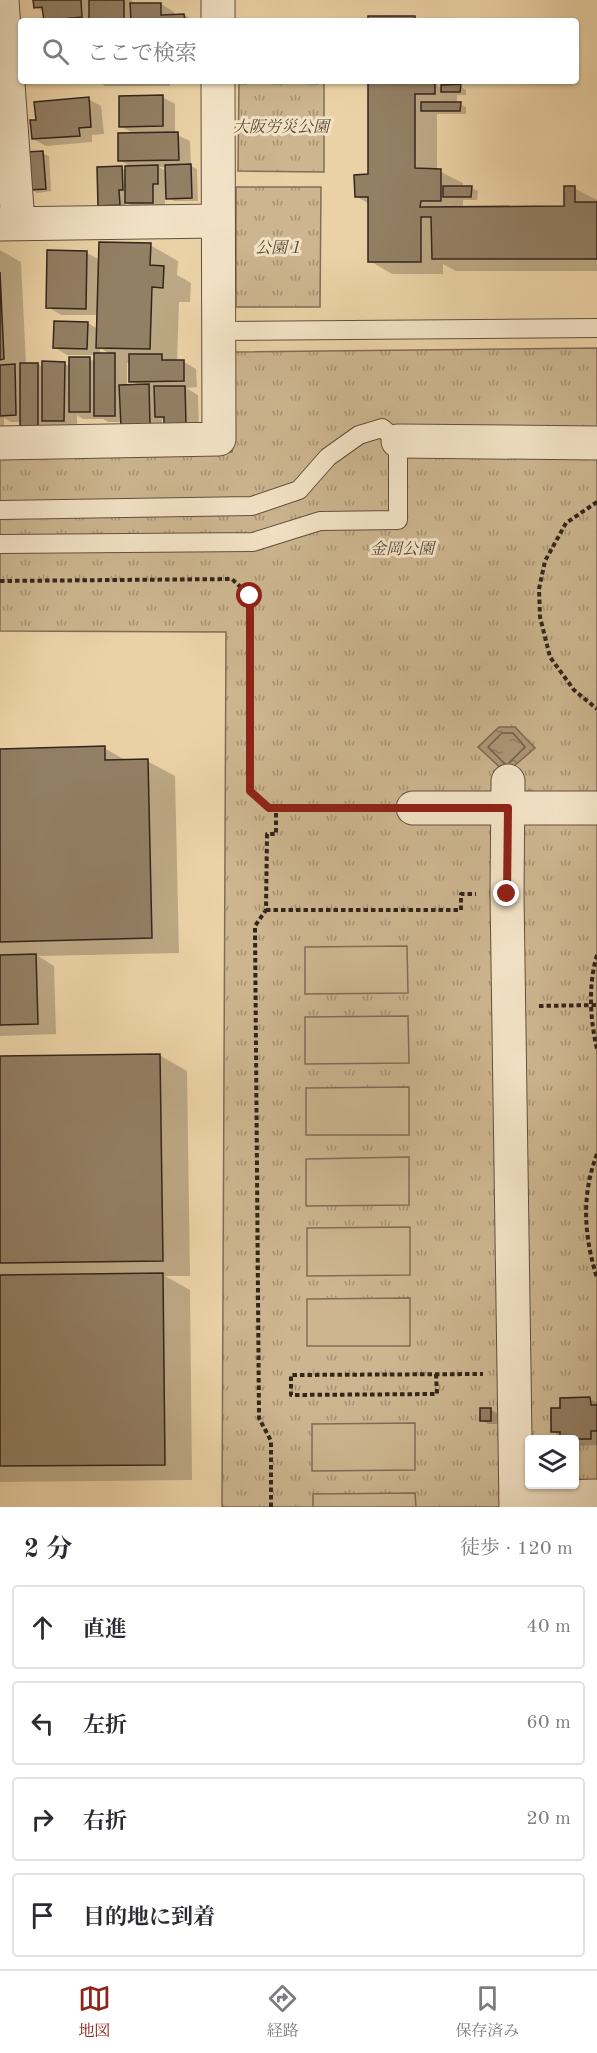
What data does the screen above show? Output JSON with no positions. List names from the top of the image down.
{
  "parks": ["大阪労災公園", "公園１", "金岡公園"],
  "page": {
    "search": "ここで検索",
    "heading": ["2 分", "徒歩 · 120 m"],
    "list": [
      ["直進", "40 m"],
      ["左折", "60 m"],
      ["右折", "20 m"],
      "目的地に到着"
    ],
    "nav": ["地図", "経路", "保存済み"]
  }
}
